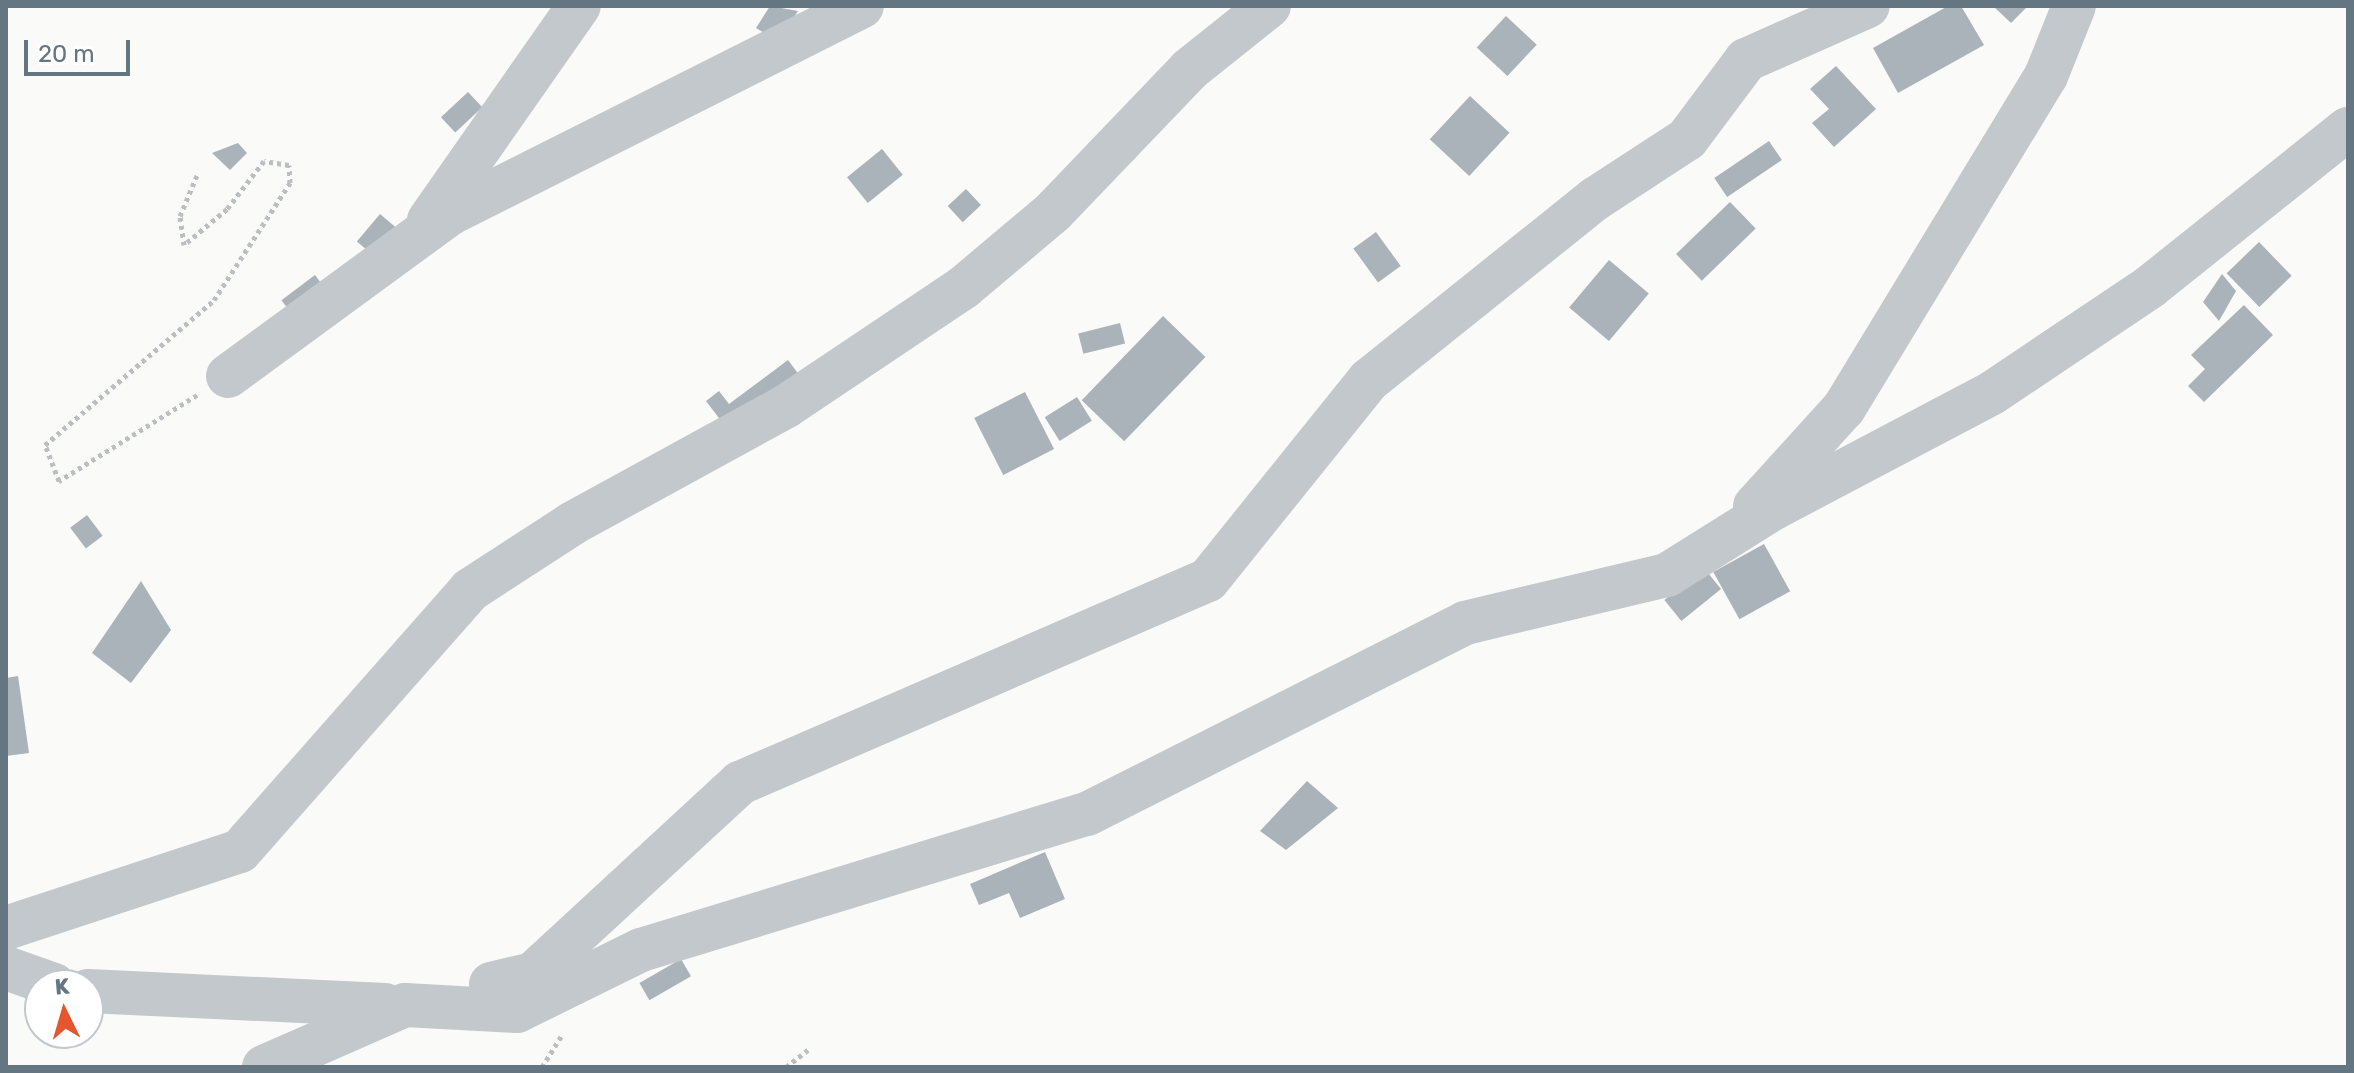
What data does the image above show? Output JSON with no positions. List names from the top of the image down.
{
  "scale_bar": "20 m",
  "north": "top"
}
